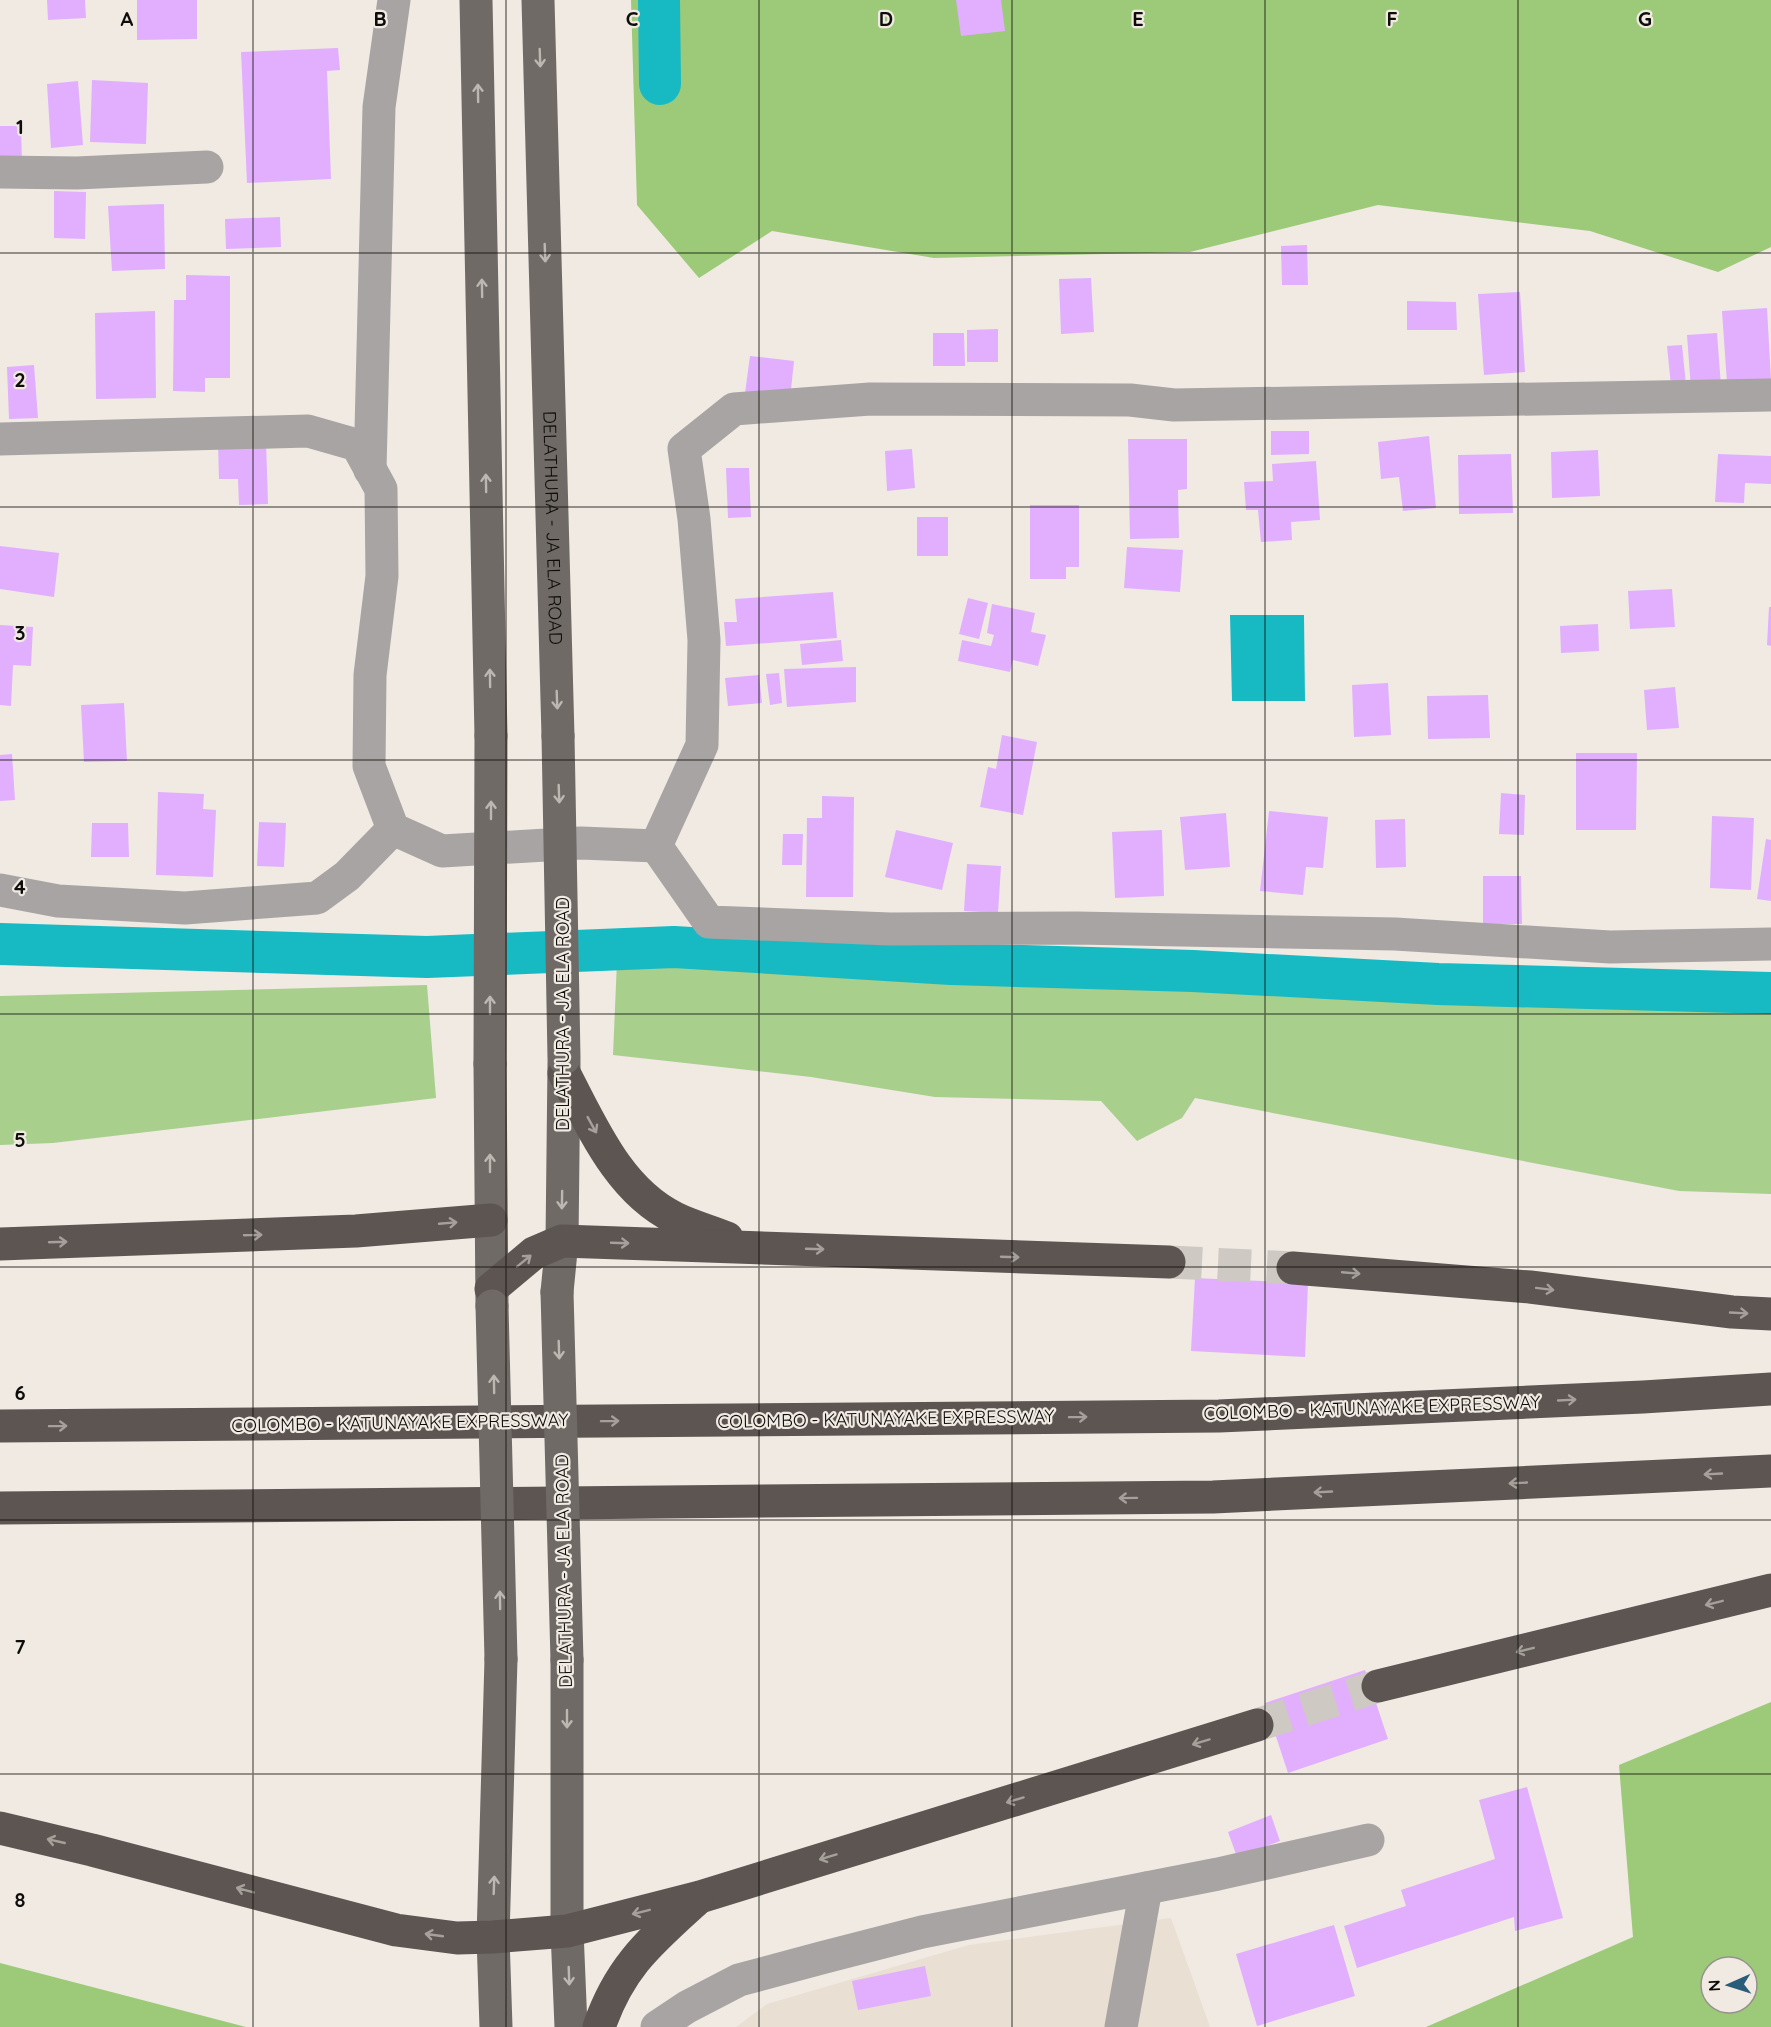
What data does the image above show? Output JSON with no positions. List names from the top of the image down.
{
  "streets": {
    "highway": ["COLOMBO - KATUNAYAKE EXPRESSWAY"],
    "main road": ["DELATHURA - JA ELA ROAD"]
  },
  "north": "left",
  "grid": {
    "columns": [
      "A",
      "B",
      "C",
      "D",
      "E",
      "F",
      "G"
    ],
    "rows": [
      "1",
      "2",
      "3",
      "4",
      "5",
      "6",
      "7",
      "8"
    ]
  }
}
